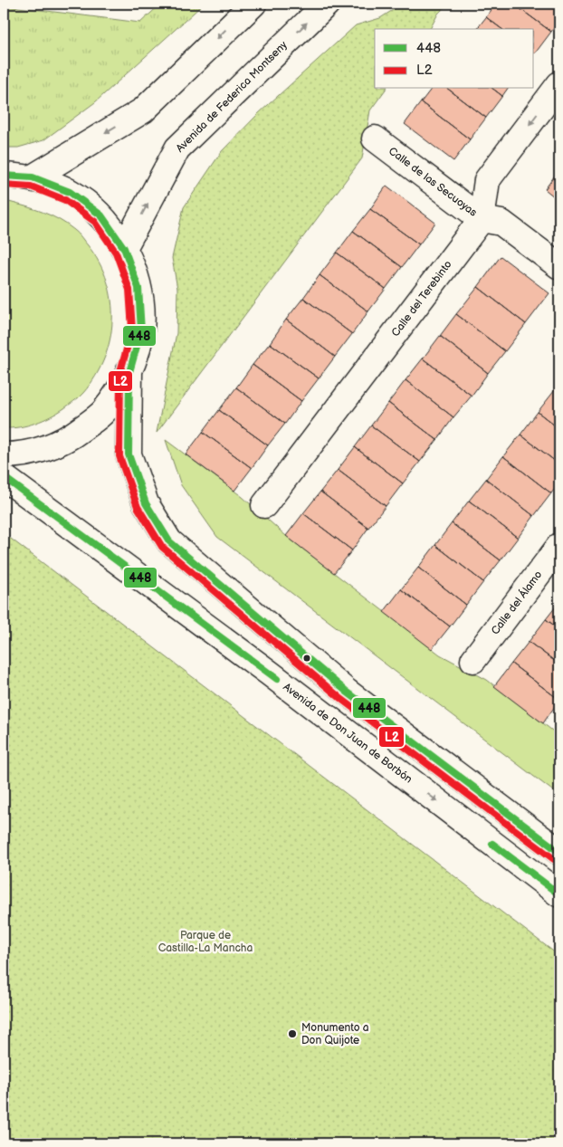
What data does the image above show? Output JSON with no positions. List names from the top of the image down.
{
  "streets": {
    "street": [
      "Avenida de Federica Montseny",
      "Calle de las Secuoyas",
      "Calle del Terebinto",
      "Calle del Álamo",
      "Avenida de Don Juan de Borbón"
    ]
  },
  "crossings": [
    ["Calle de las Secuoyas", "Calle del Terebinto"]
  ],
  "parks": ["Parque de Castilla-La Mancha"],
  "places": ["Monumento a Don Quijote"],
  "lines": ["transit line 448", "transit line L2"],
  "legend": ["448", "L2"]
}
